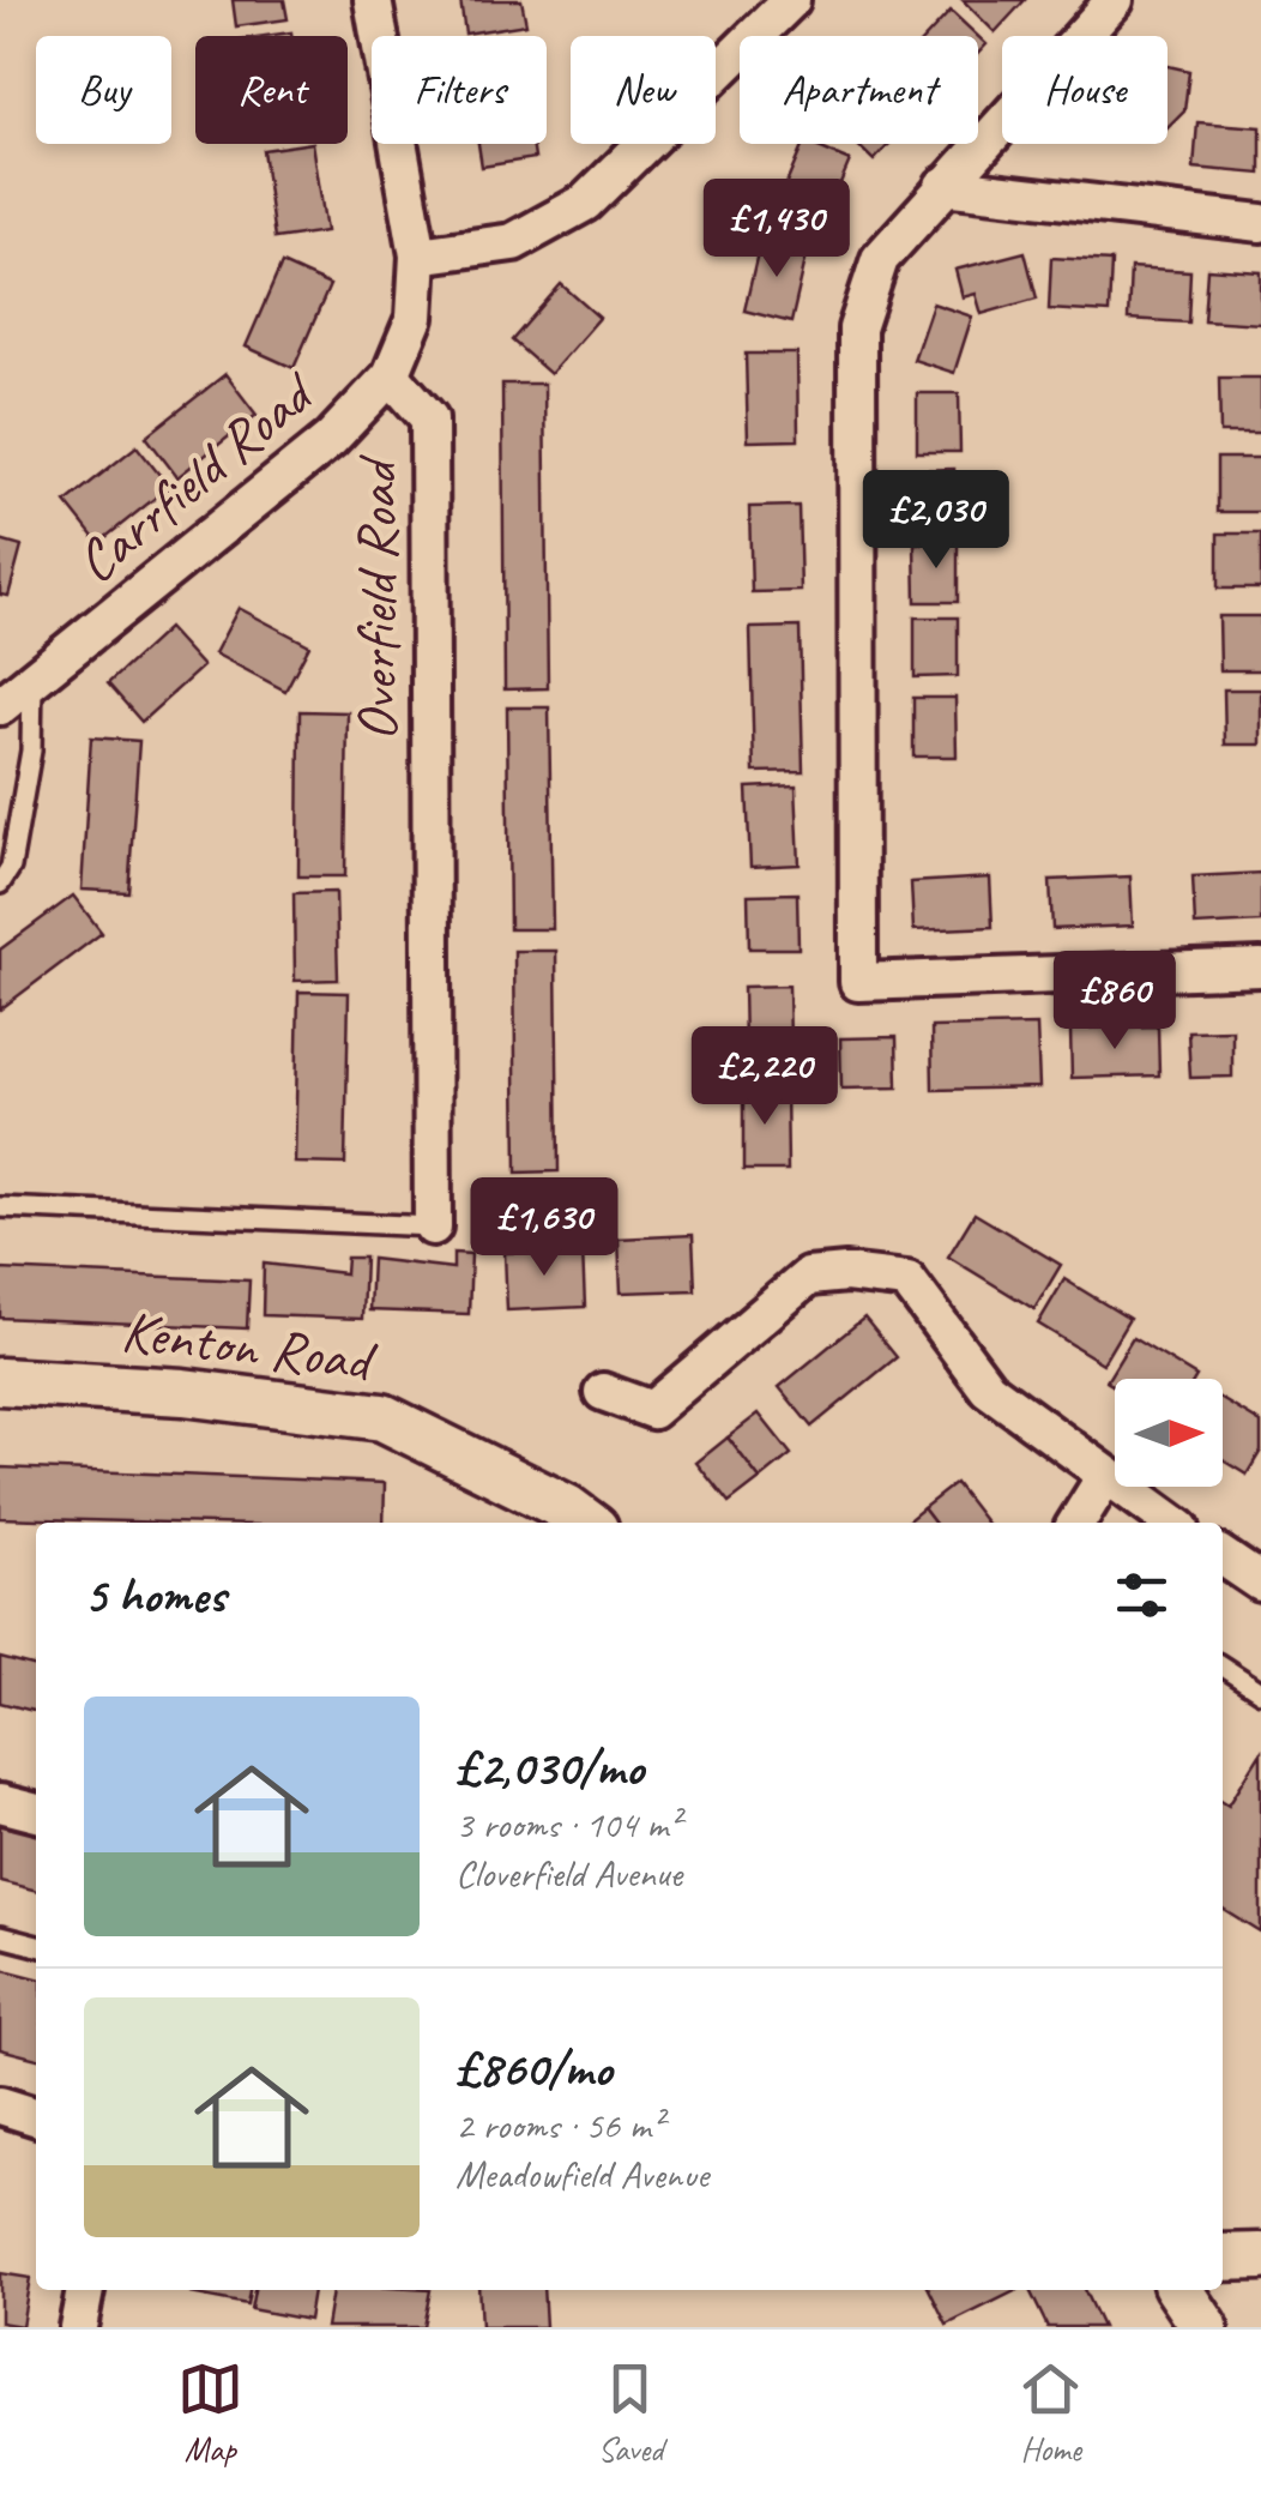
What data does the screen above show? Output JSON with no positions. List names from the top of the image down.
{
  "streets": {
    "street": ["Carrfield Road", "Overfield Road", "Kenton Road"]
  },
  "crossings": [
    ["Carrfield Road", "Overfield Road"]
  ],
  "north": "right",
  "page": {
    "chip": [
      "Buy",
      "Rent",
      "Filters",
      "New",
      "Apartment",
      "House"
    ],
    "price": [
      "£1,430",
      "£2,030",
      "£860",
      "£2,220",
      "£1,630"
    ],
    "heading": "5 homes",
    "list": [
      {
        "name": "£2,030/mo",
        "note": "3 rooms · 104 m² · Cloverfield Avenue"
      },
      {
        "name": "£860/mo",
        "note": "2 rooms · 56 m² · Meadowfield Avenue"
      }
    ],
    "tabs": ["Map", "Saved", "Home"]
  }
}
